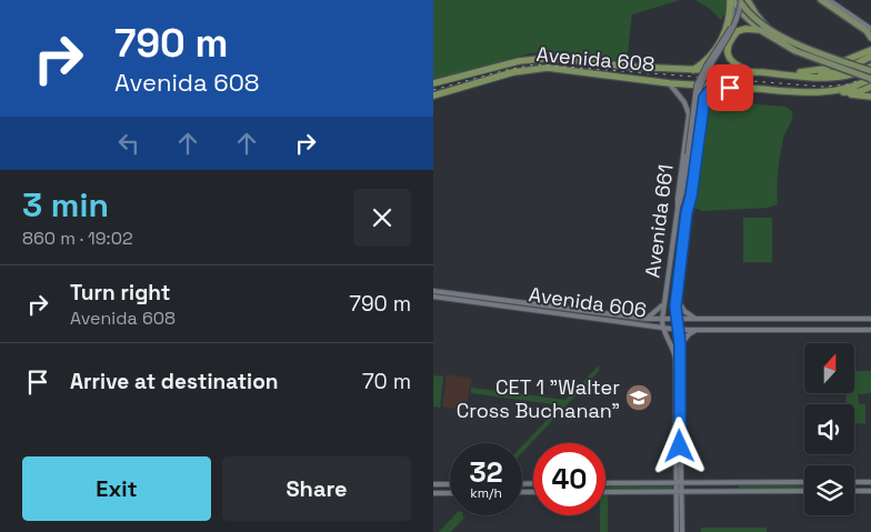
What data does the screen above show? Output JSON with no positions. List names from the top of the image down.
{
  "streets": {
    "highway": ["Avenida 608"],
    "street": ["Avenida 661", "Avenida 606"]
  },
  "crossings": [
    ["Avenida 661", "Avenida 606"]
  ],
  "places": {
    "school or university": ["CET 1 \"Walter Cross Buchanan\""]
  },
  "north": "top",
  "page": {
    "turn": ["790 m", "Avenida 608"],
    "heading": ["3 min", "860 m · 19:02"],
    "list": [
      {
        "name": "Turn right",
        "note": "Avenida 608",
        "value": "790 m"
      },
      {
        "name": "Arrive at destination",
        "value": "70 m"
      }
    ],
    "speed": "32 km/h",
    "limit": "40",
    "buttons": ["Exit", "Share"]
  }
}
